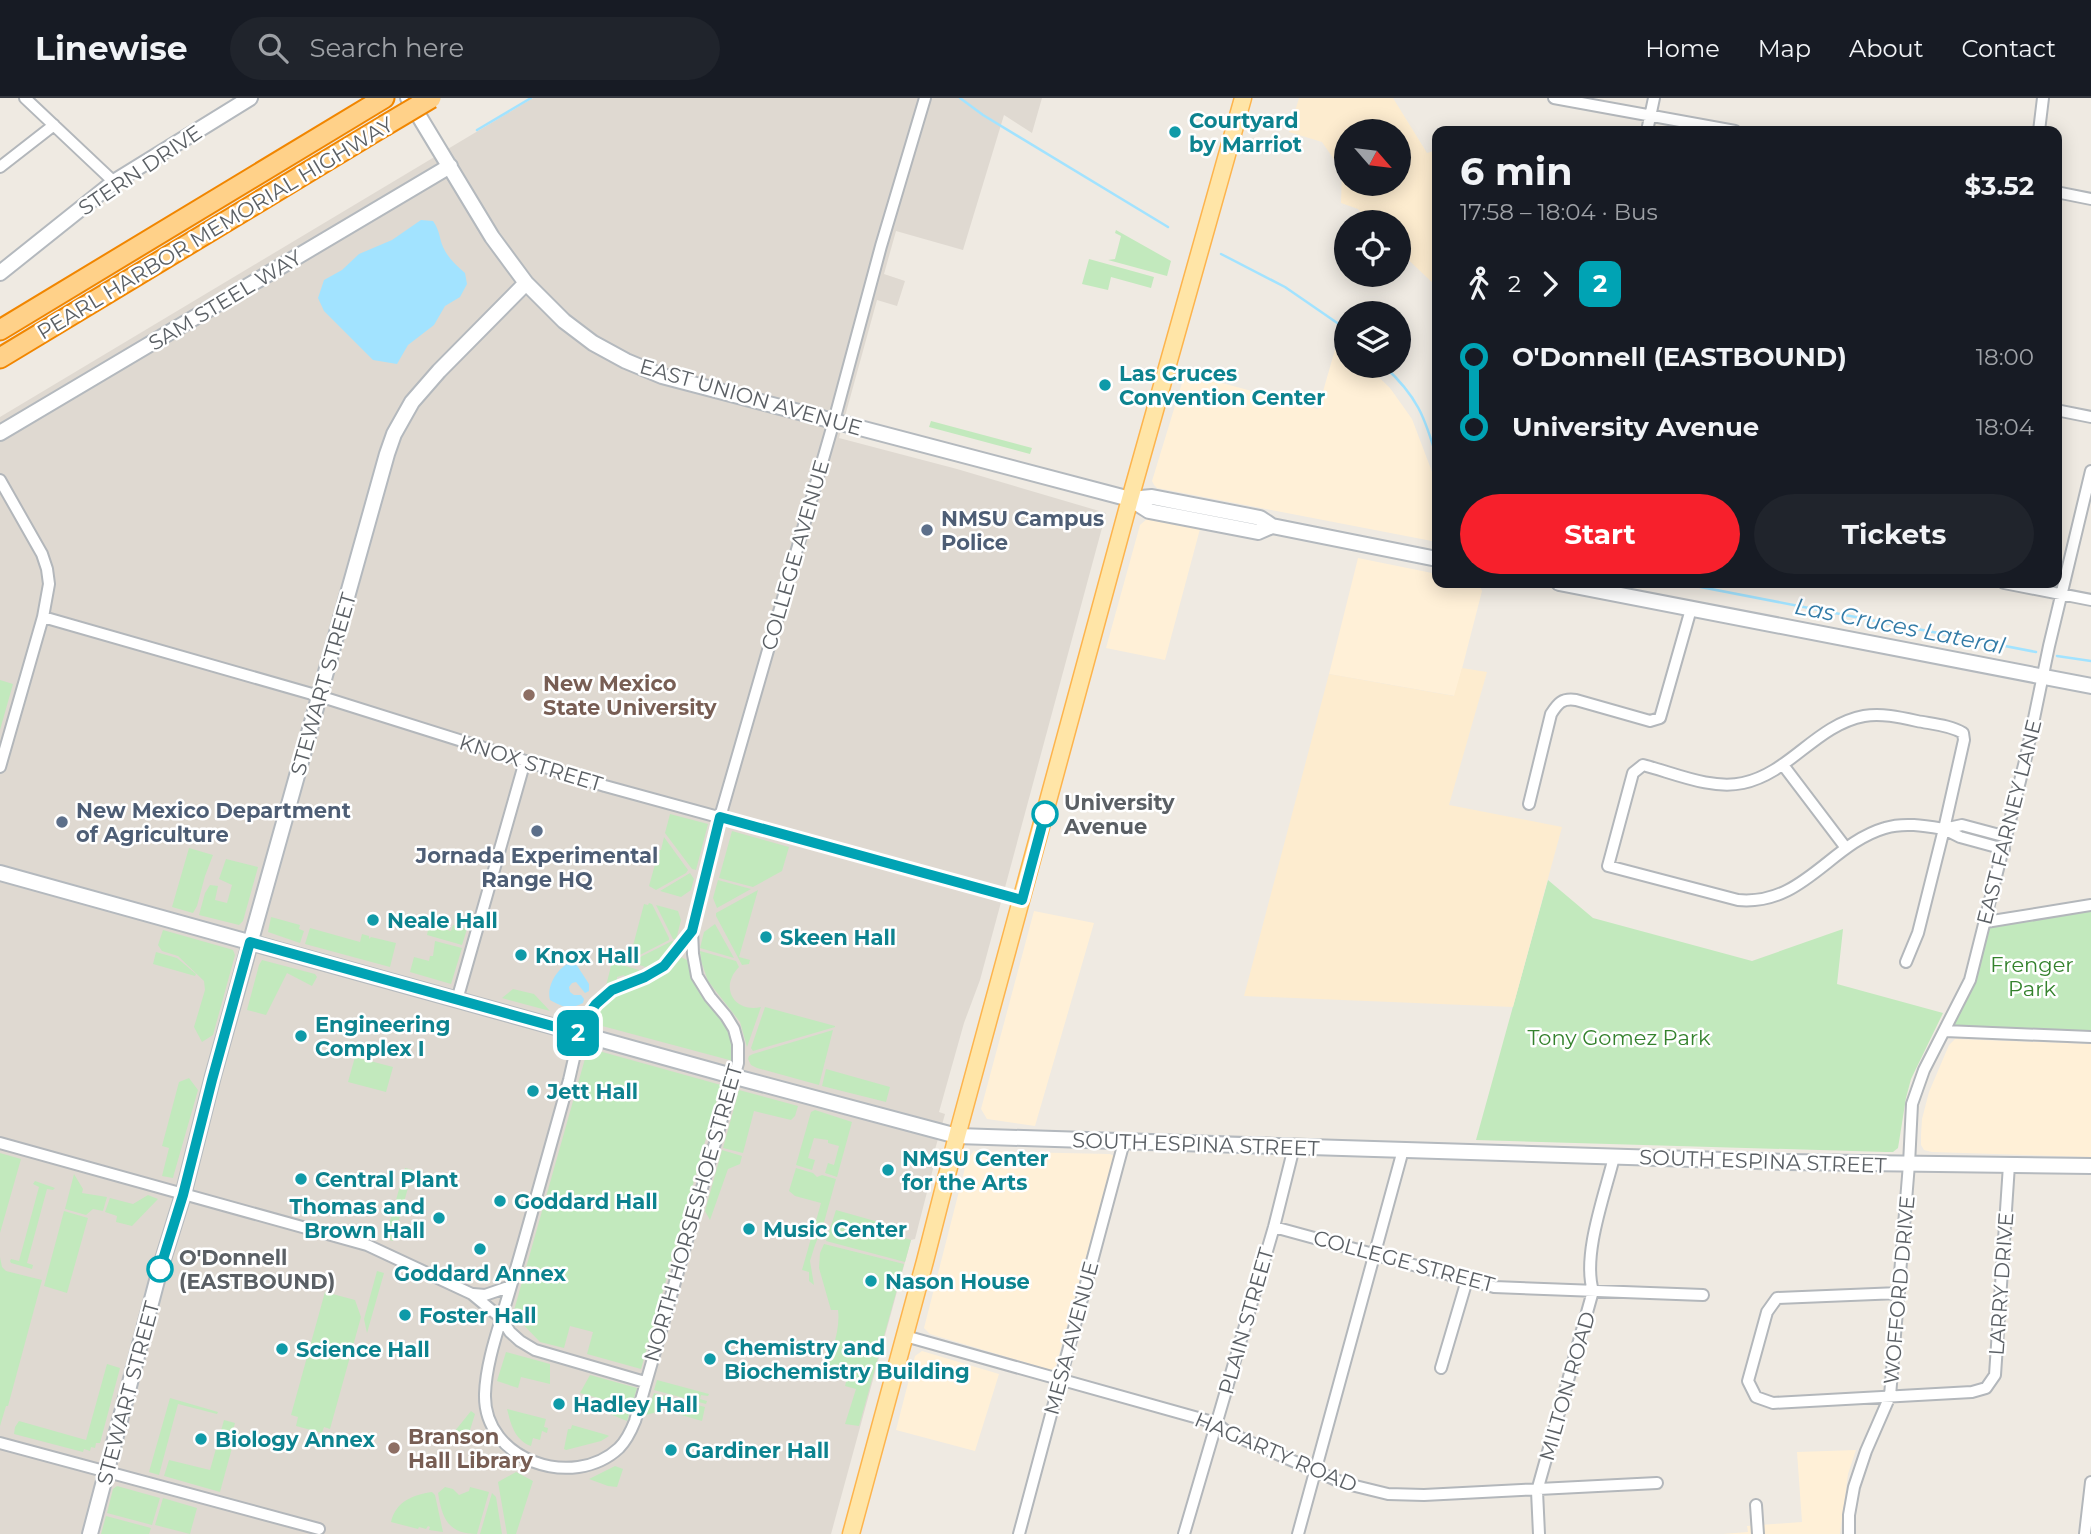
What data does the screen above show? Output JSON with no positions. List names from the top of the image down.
{
  "streets": {
    "highway": ["PEARL HARBOR MEMORIAL HIGHWAY"],
    "street": [
      "STERN DRIVE",
      "SAM STEEL WAY",
      "EAST UNION AVENUE",
      "COLLEGE AVENUE",
      "STEWART STREET",
      "KNOX STREET",
      "EAST FARNEY LANE",
      "SOUTH ESPINA STREET",
      "NORTH HORSESHOE STREET",
      "COLLEGE STREET",
      "LARRY DRIVE",
      "WOFFORD DRIVE",
      "PLAIN STREET",
      "MESA AVENUE",
      "MILTON ROAD",
      "HAGARTY ROAD"
    ]
  },
  "crossings": [
    ["SAM STEEL WAY", "EAST UNION AVENUE"],
    ["EAST UNION AVENUE", "COLLEGE AVENUE"],
    ["EAST UNION AVENUE", "STEWART STREET"],
    ["COLLEGE AVENUE", "KNOX STREET"],
    ["COLLEGE AVENUE", "NORTH HORSESHOE STREET"],
    ["STEWART STREET", "KNOX STREET"],
    ["STEWART STREET", "SOUTH ESPINA STREET"],
    ["EAST FARNEY LANE", "SOUTH ESPINA STREET"],
    ["EAST FARNEY LANE", "WOFFORD DRIVE"],
    ["SOUTH ESPINA STREET", "NORTH HORSESHOE STREET"],
    ["SOUTH ESPINA STREET", "LARRY DRIVE"],
    ["SOUTH ESPINA STREET", "WOFFORD DRIVE"],
    ["SOUTH ESPINA STREET", "PLAIN STREET"],
    ["SOUTH ESPINA STREET", "MESA AVENUE"],
    ["SOUTH ESPINA STREET", "MILTON ROAD"],
    ["COLLEGE STREET", "PLAIN STREET"],
    ["COLLEGE STREET", "MILTON ROAD"],
    ["LARRY DRIVE", "WOFFORD DRIVE"],
    ["PLAIN STREET", "HAGARTY ROAD"],
    ["MESA AVENUE", "HAGARTY ROAD"],
    ["MILTON ROAD", "HAGARTY ROAD"]
  ],
  "water": ["Las Cruces Lateral"],
  "parks": ["Frenger Park", "Tony Gomez Park"],
  "places": [
    "Courtyard by Marriot",
    "Las Cruces Convention Center",
    "NMSU Campus Police",
    "New Mexico State University",
    "University Avenue",
    "New Mexico Department of Agriculture",
    "Jornada Experimental Range HQ",
    "Neale Hall",
    "Skeen Hall",
    "Knox Hall",
    "Engineering Complex I",
    "Jett Hall",
    "NMSU Center for the Arts",
    "Central Plant",
    "Goddard Hall",
    "Thomas and Brown Hall",
    "Music Center",
    "Goddard Annex",
    "O'Donnell (EASTBOUND)",
    "Nason House",
    "Foster Hall",
    "Science Hall",
    "Chemistry and Biochemistry Building",
    "Hadley Hall",
    "Biology Annex",
    "Branson Hall Library",
    "Gardiner Hall"
  ],
  "lines": ["bus line 2"],
  "north": "bottom right",
  "page": {
    "header": "Linewise",
    "search": "Search here",
    "nav": [
      "Home",
      "Map",
      "About",
      "Contact"
    ],
    "on_map": "2",
    "heading": ["6 min", "17:58 – 18:04 · Bus", "$3.52"],
    "legs": ["2", "2"],
    "list": [
      {
        "name": "O'Donnell (EASTBOUND)",
        "value": "18:00"
      },
      {
        "name": "University Avenue",
        "value": "18:04"
      }
    ],
    "buttons": ["Start", "Tickets"]
  }
}
